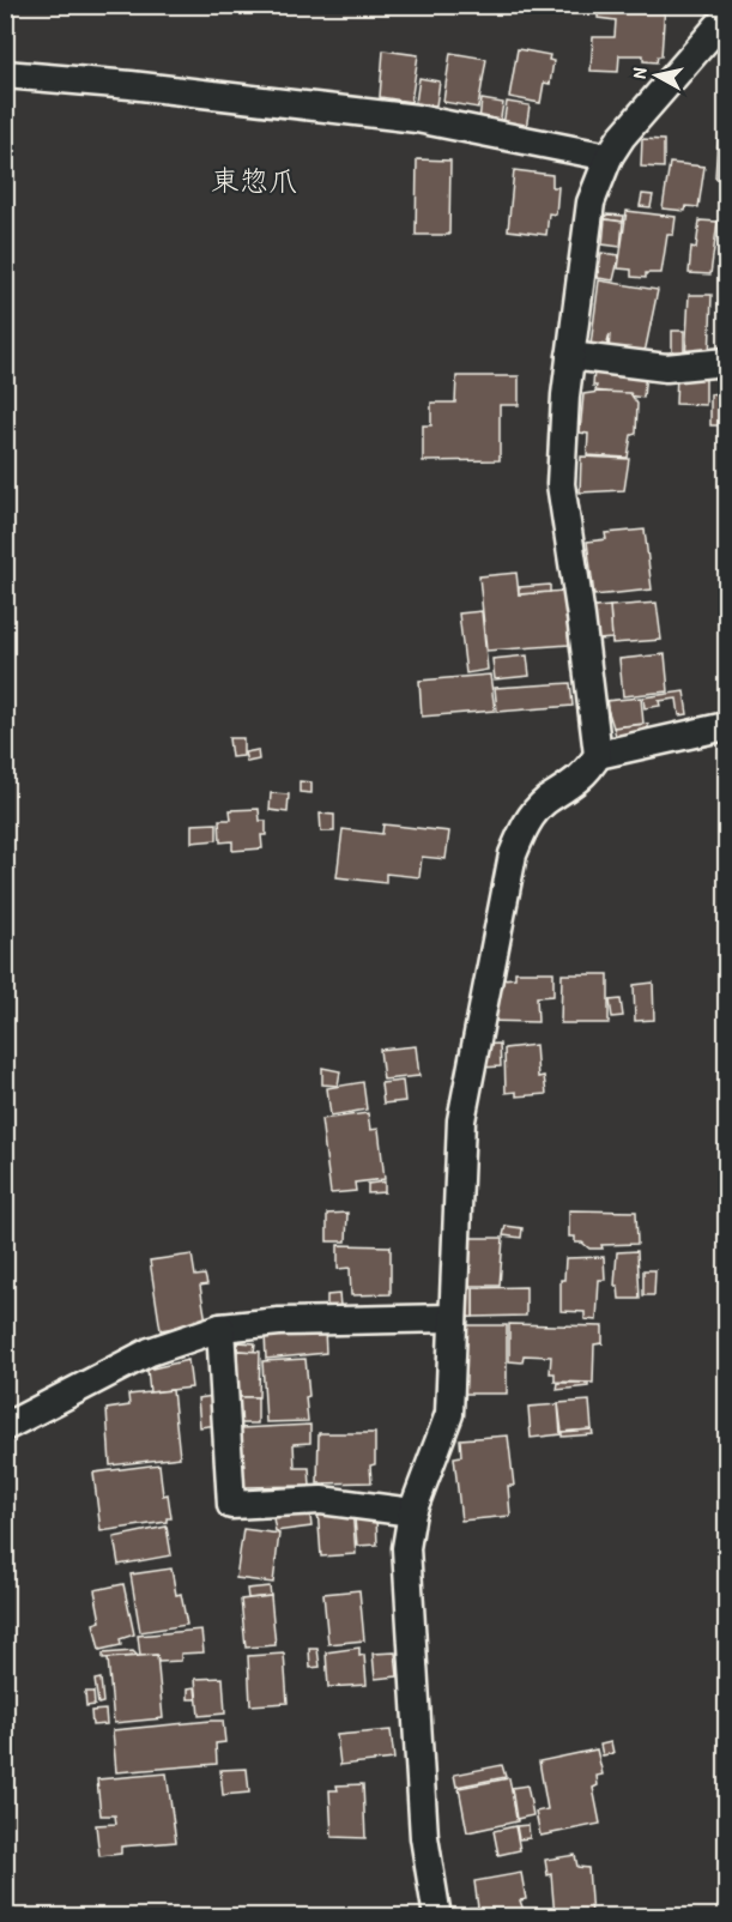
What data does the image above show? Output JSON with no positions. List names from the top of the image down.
{
  "districts": ["東惣爪"],
  "north": "left"
}
